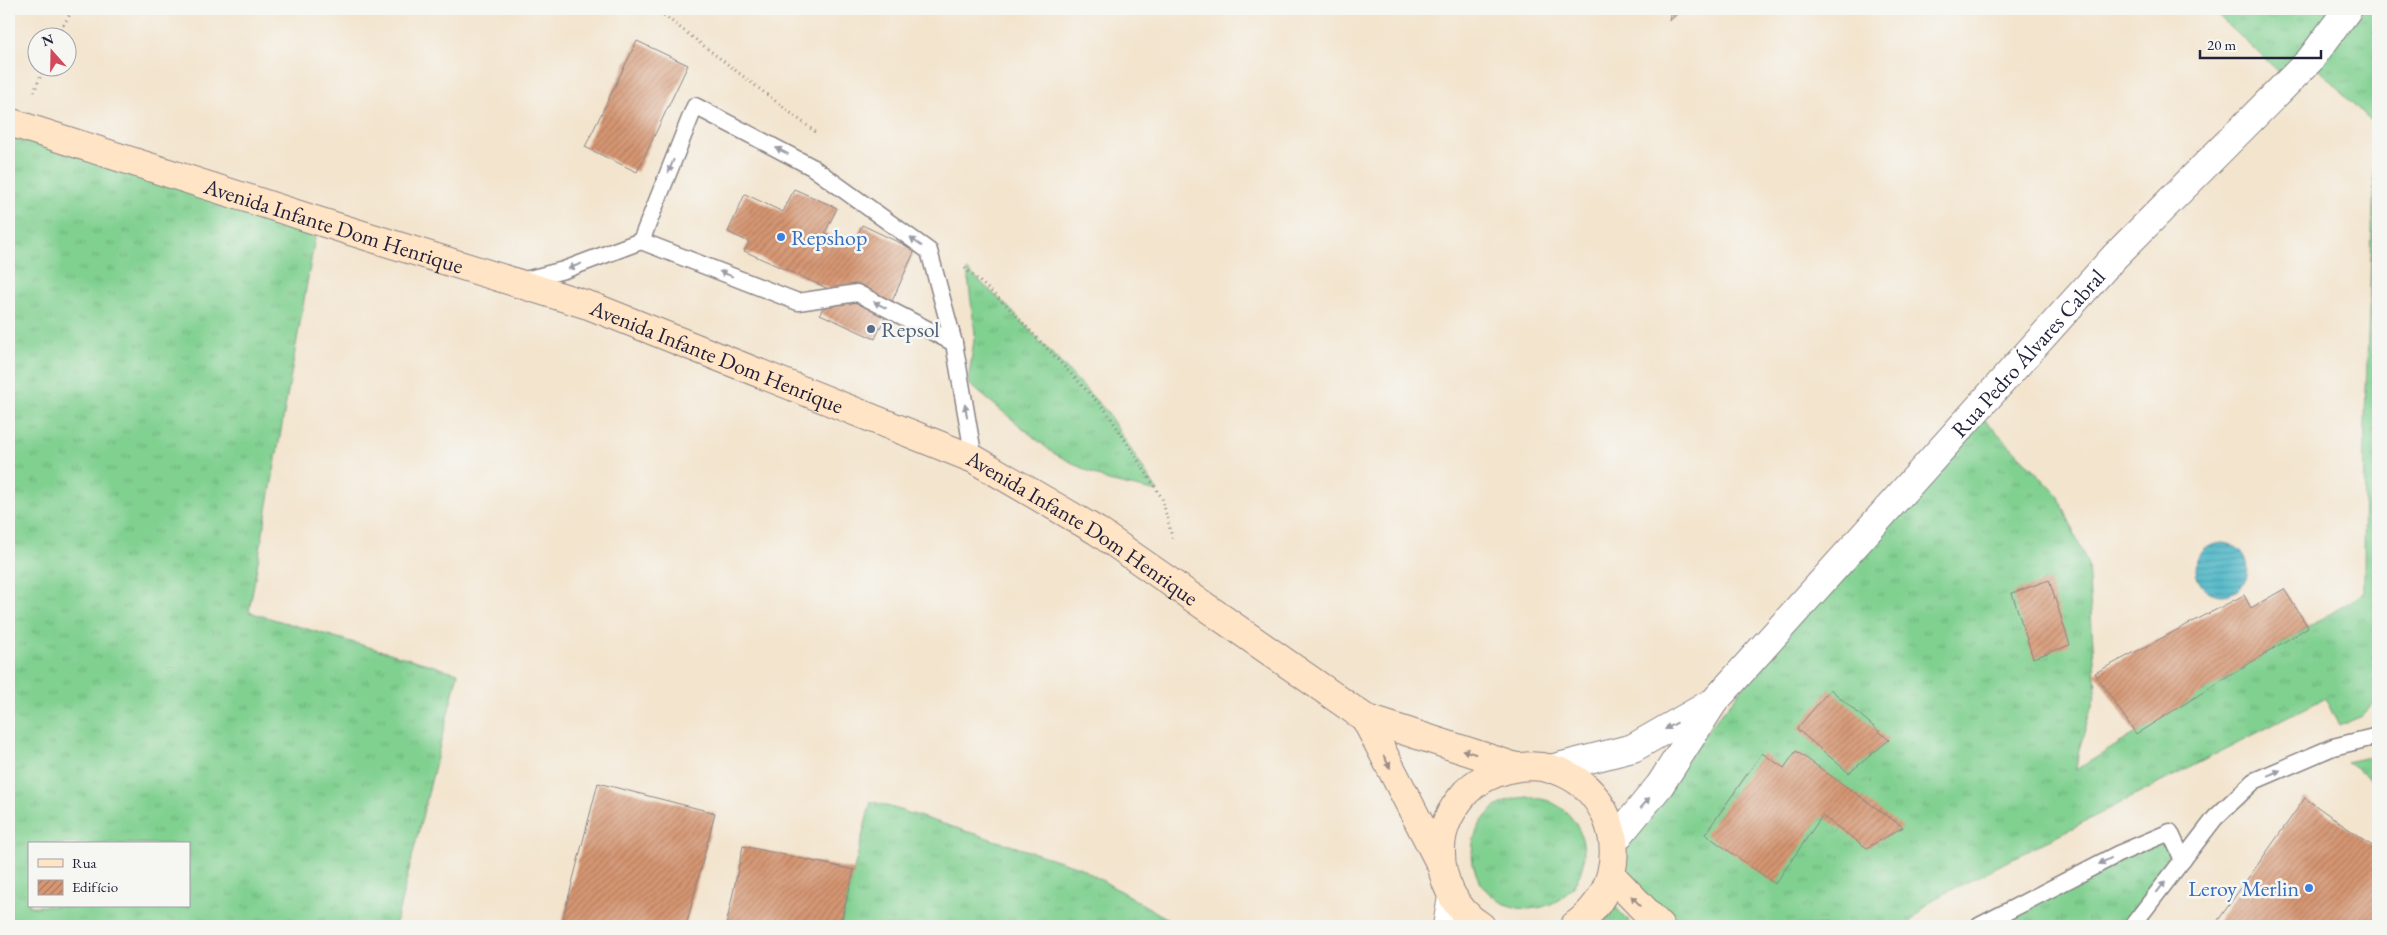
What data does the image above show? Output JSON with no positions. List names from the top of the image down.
{
  "streets": {
    "main road": ["Avenida Infante Dom Henrique"],
    "street": ["Rua Pedro Álvares Cabral"]
  },
  "places": ["Repshop", "Repsol", "Leroy Merlin"],
  "legend": ["Rua", "Edifício"],
  "scale_bar": "20 m",
  "north": "top"
}
